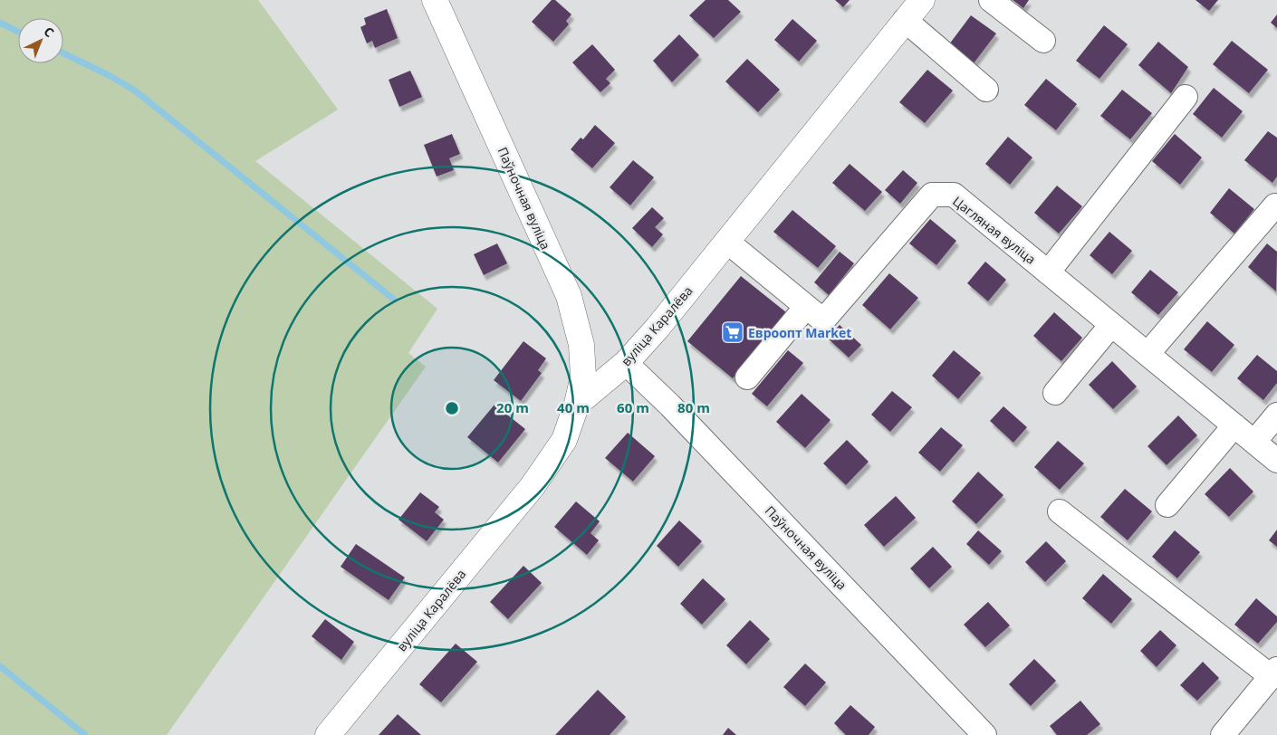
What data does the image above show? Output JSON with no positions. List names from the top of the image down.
{
  "streets": {
    "main road": ["Паўночная вуліца", "вуліца Каралёва"],
    "street": ["Цагляная вуліца"]
  },
  "crossings": [
    ["Паўночная вуліца", "вуліца Каралёва"],
    ["Цагляная вуліца", "вуліца Каралёва"]
  ],
  "places": {
    "supermarket": ["Евроопт Market"]
  },
  "north": "top right",
  "rings": [
    "20 m",
    "40 m",
    "60 m",
    "80 m"
  ]
}
